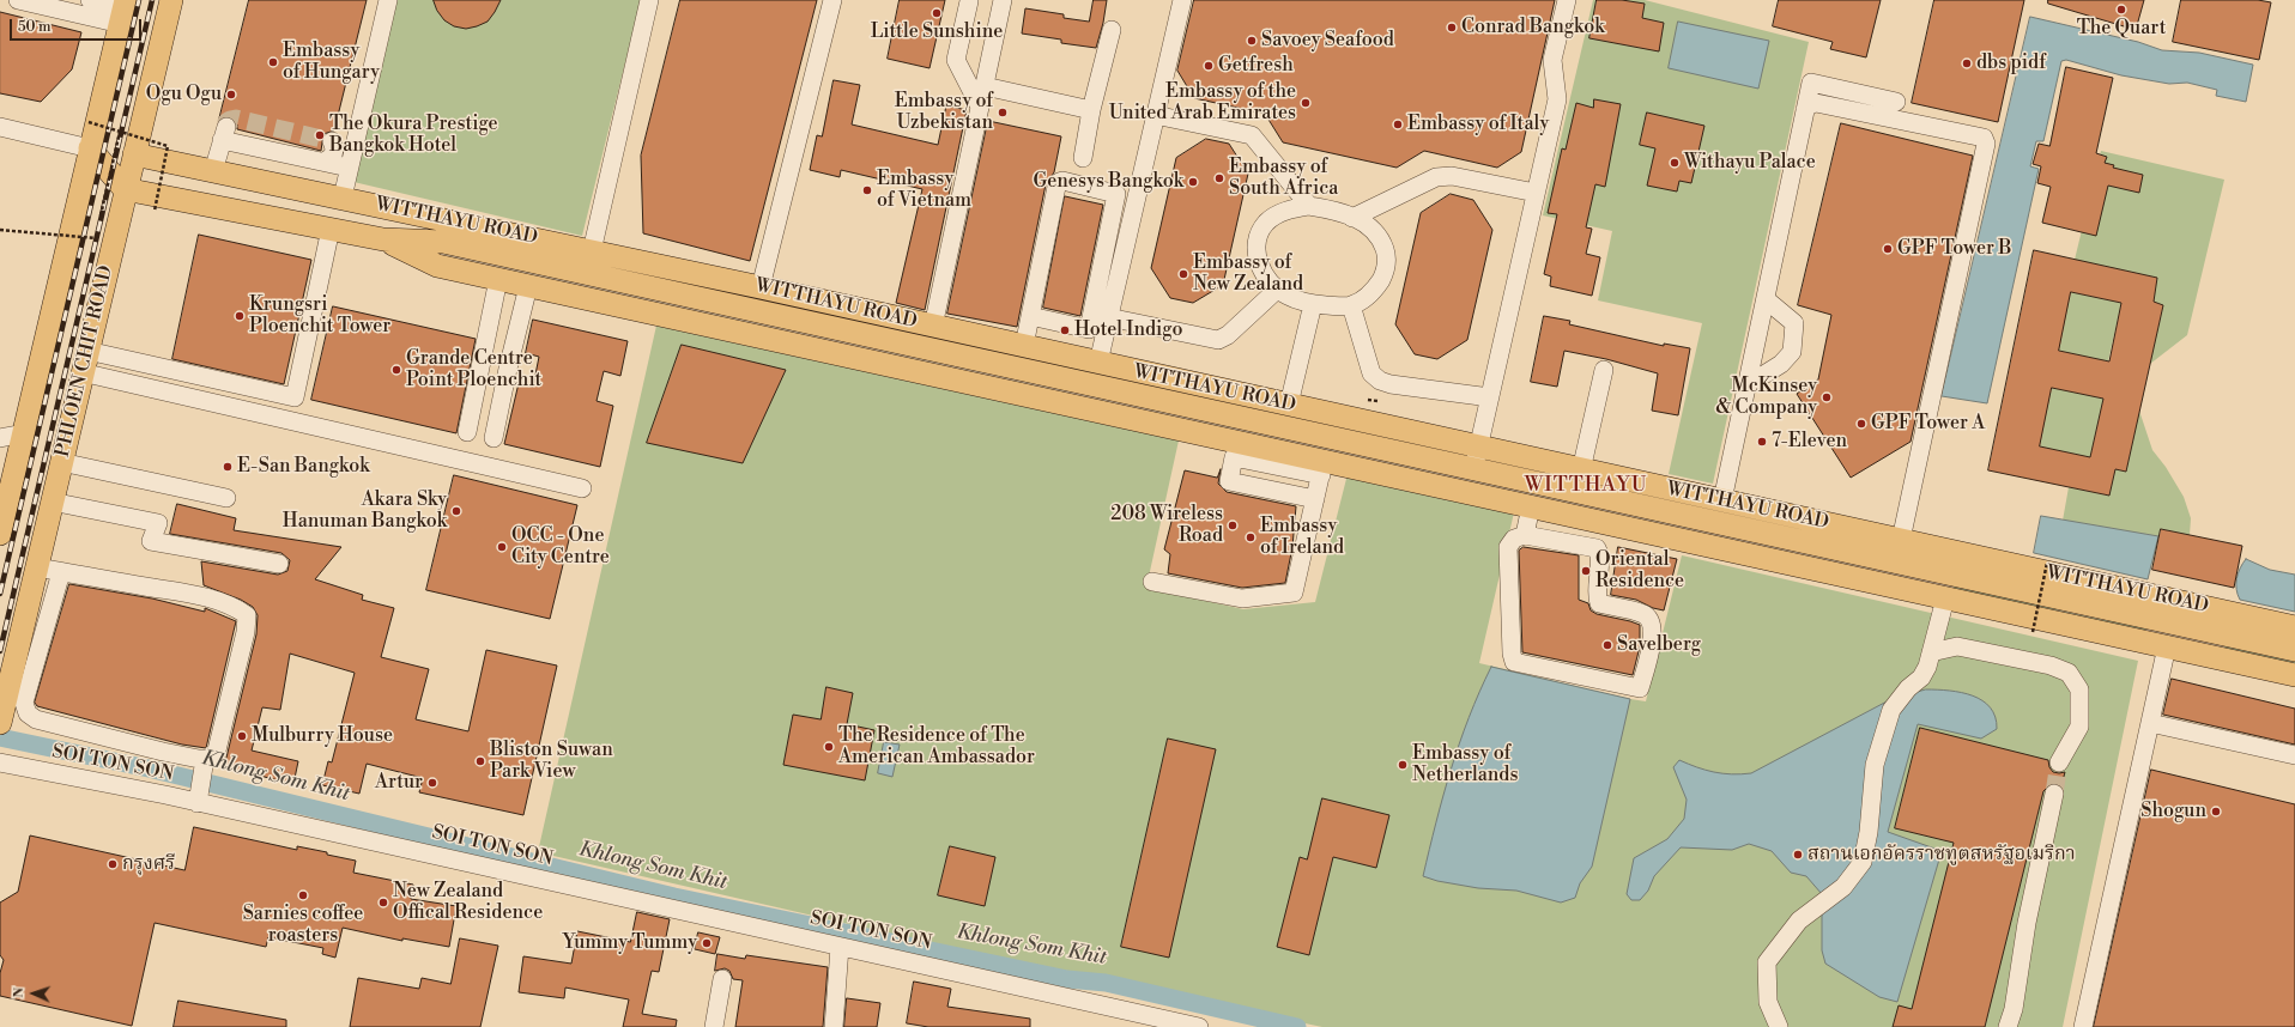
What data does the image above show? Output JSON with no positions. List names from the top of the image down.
{
  "streets": {
    "main road": ["WITTHAYU ROAD", "PHLOEN CHIT ROAD"],
    "street": ["SOI TON SON"]
  },
  "crossings": [
    ["WITTHAYU ROAD", "PHLOEN CHIT ROAD"]
  ],
  "districts": ["WITTHAYU"],
  "water": ["Khlong Som Khit"],
  "places": [
    "The Quart",
    "Little Sunshine",
    "Conrad Bangkok",
    "Savoey Seafood",
    "Embassy of Hungary",
    "dbs pidf",
    "Getfresh",
    "Ogu Ogu",
    "Embassy of the United Arab Emirates",
    "Embassy of Uzbekistan",
    "Embassy of Italy",
    "The Okura Prestige Bangkok Hotel",
    "Withayu Palace",
    "Embassy of South Africa",
    "Genesys Bangkok",
    "Embassy of Vietnam",
    "GPF Tower B",
    "Embassy of New Zealand",
    "Krungsri Ploenchit Tower",
    "Hotel Indigo",
    "Grande Centre Point Ploenchit",
    "McKinsey & Company",
    "GPF Tower A",
    "7-Eleven",
    "E-San Bangkok",
    "Akara Sky Hanuman Bangkok",
    "208 Wireless Road",
    "Embassy of Ireland",
    "OCC - One City Centre",
    "Oriental Residence",
    "Savelberg",
    "Mulburry House",
    "The Residence of The American Ambassador",
    "Bliston Suwan Park View",
    "Embassy of Netherlands",
    "Artur",
    "Shogun",
    "สถานเอกอัครราชทูตสหรัฐอเมริกา",
    "กรุงศรี",
    "Sarnies coffee roasters",
    "New Zealand Offical Residence",
    "Yummy Tummy"
  ],
  "scale_bar": "50 m",
  "north": "left"
}
